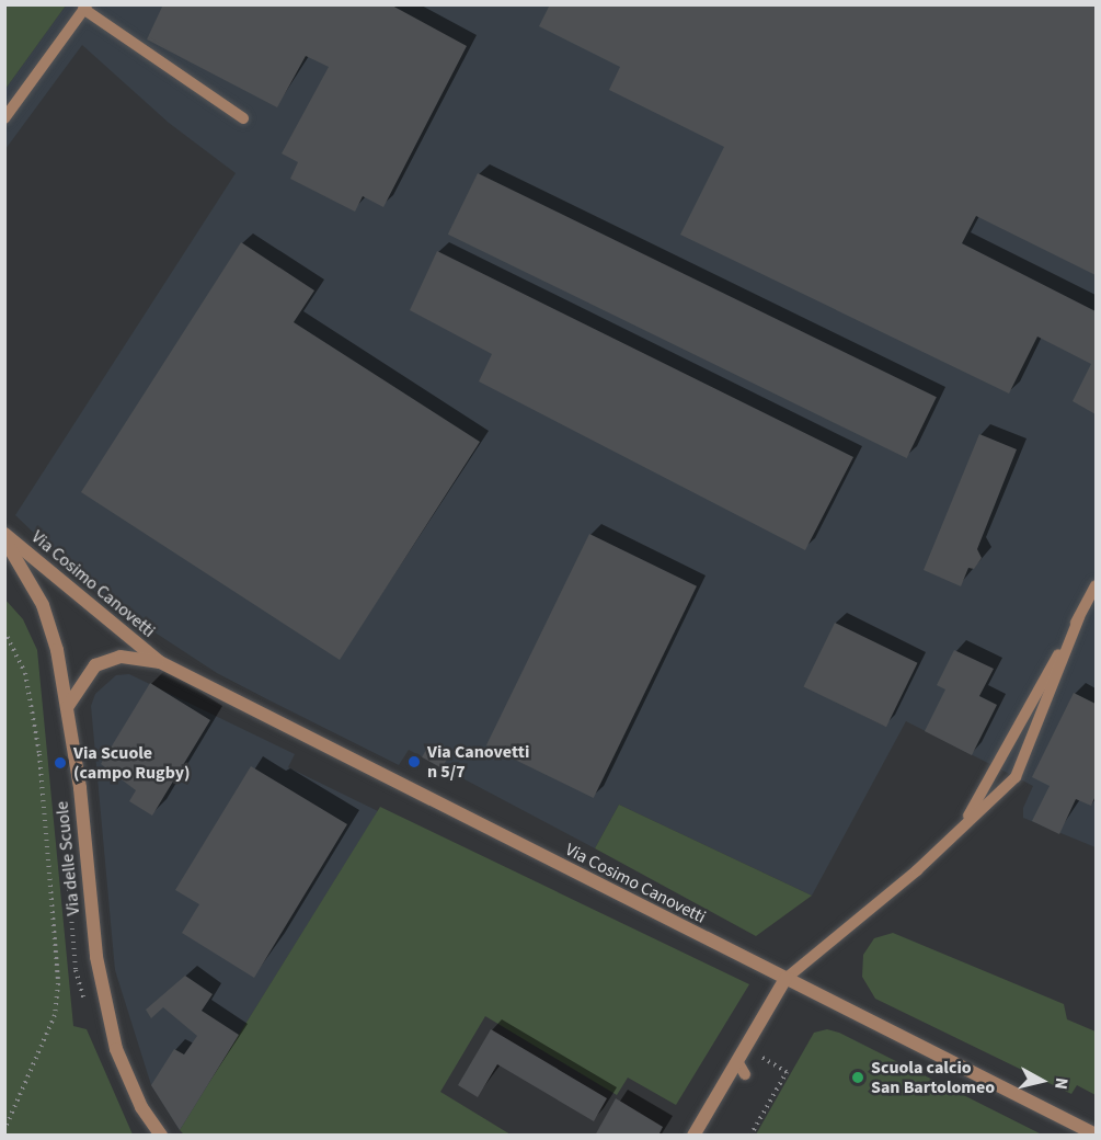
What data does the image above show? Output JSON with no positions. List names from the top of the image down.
{
  "streets": {
    "street": ["Via Cosimo Canovetti", "Via delle Scuole"]
  },
  "crossings": [
    ["Via Cosimo Canovetti", "Via delle Scuole"]
  ],
  "places": ["Via Canovetti n 5/7", "Via Scuole (campo Rugby)", "Scuola calcio San Bartolomeo"],
  "north": "right"
}
